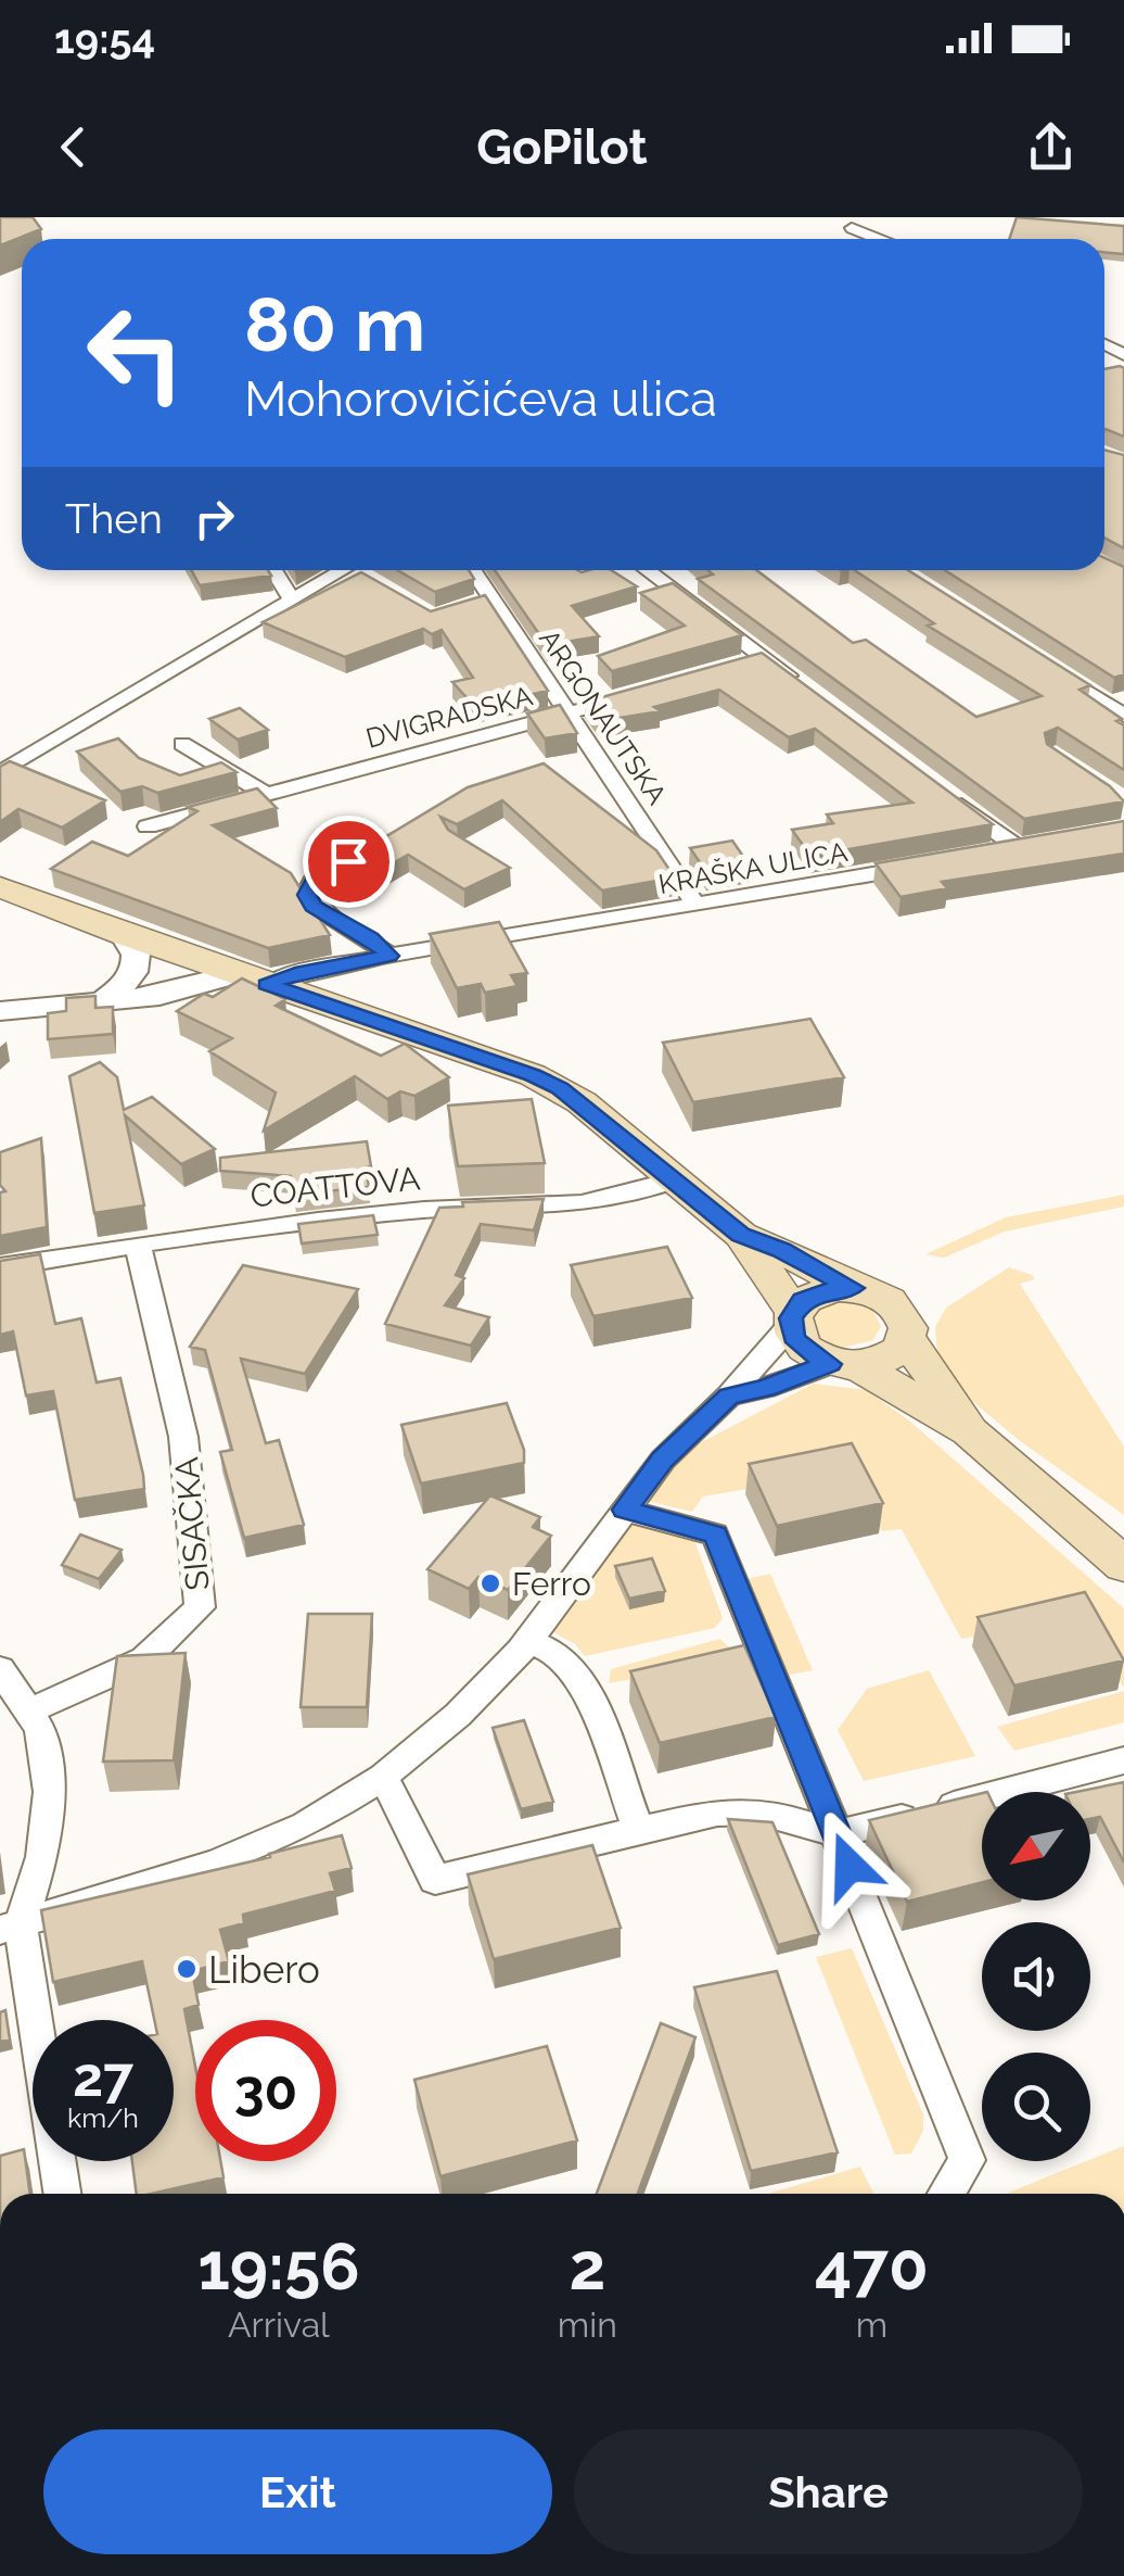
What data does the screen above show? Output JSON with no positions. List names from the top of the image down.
{
  "streets": {
    "street": [
      "DVIGRADSKA",
      "ARGONAUTSKA",
      "KRAŠKA ULICA",
      "COATTOVA",
      "SISAČKA"
    ]
  },
  "crossings": [
    ["DVIGRADSKA", "ARGONAUTSKA"],
    ["ARGONAUTSKA", "KRAŠKA ULICA"],
    ["COATTOVA", "SISAČKA"]
  ],
  "places": ["Ferro", "Libero"],
  "north": "bottom left",
  "page": {
    "status": "19:54",
    "header": "GoPilot",
    "turn": ["80 m", "Mohorovičićeva ulica"],
    "then": "Then",
    "speed": "27 km/h",
    "limit": "30",
    "eta": [
      "19:56",
      "Arrival",
      "2",
      "min",
      "470",
      "m"
    ],
    "buttons": ["Exit", "Share"]
  }
}
